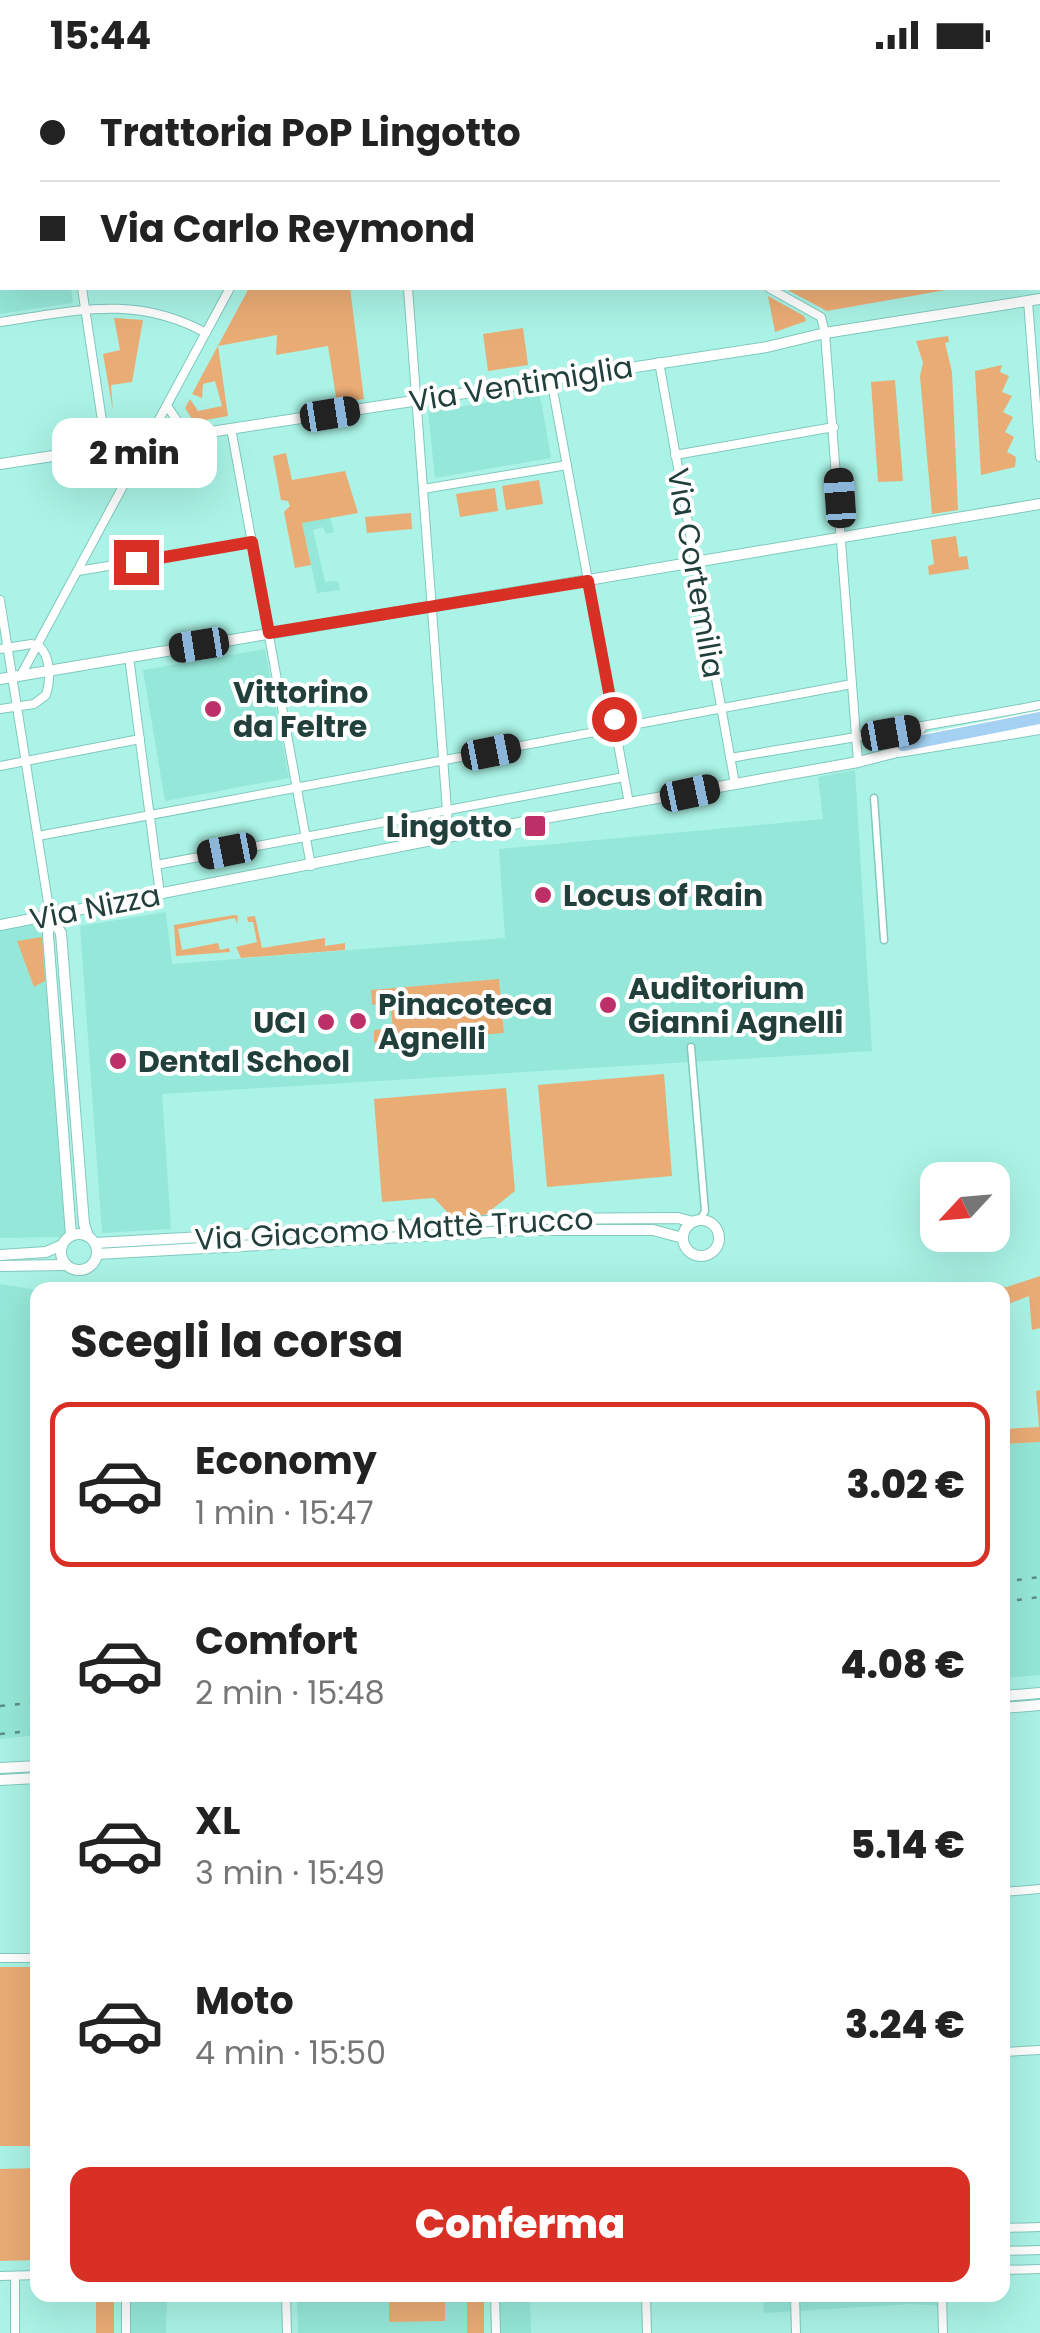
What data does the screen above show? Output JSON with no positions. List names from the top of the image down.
{
  "streets": {
    "street": [
      "Via Ventimiglia",
      "Via Cortemilia",
      "Via Nizza",
      "Via Giacomo Mattè Trucco"
    ]
  },
  "crossings": [
    ["Via Ventimiglia", "Via Cortemilia"],
    ["Via Cortemilia", "Via Nizza"]
  ],
  "places": {
    "other": [
      "Vittorino da Feltre",
      "Locus of Rain",
      "Auditorium Gianni Agnelli",
      "Pinacoteca Agnelli",
      "UCI",
      "Dental School"
    ],
    "transit": ["Lingotto"]
  },
  "north": "bottom left",
  "page": {
    "status": "15:44",
    "banner": ["Trattoria PoP Lingotto", "Via Carlo Reymond"],
    "bubble": "2 min",
    "heading": "Scegli la corsa",
    "list": [
      {
        "name": "Economy",
        "note": "1 min · 15:47",
        "value": "3.02 €"
      },
      {
        "name": "Comfort",
        "note": "2 min · 15:48",
        "value": "4.08 €"
      },
      {
        "name": "XL",
        "note": "3 min · 15:49",
        "value": "5.14 €"
      },
      {
        "name": "Moto",
        "note": "4 min · 15:50",
        "value": "3.24 €"
      }
    ],
    "buttons": "Conferma"
  }
}
